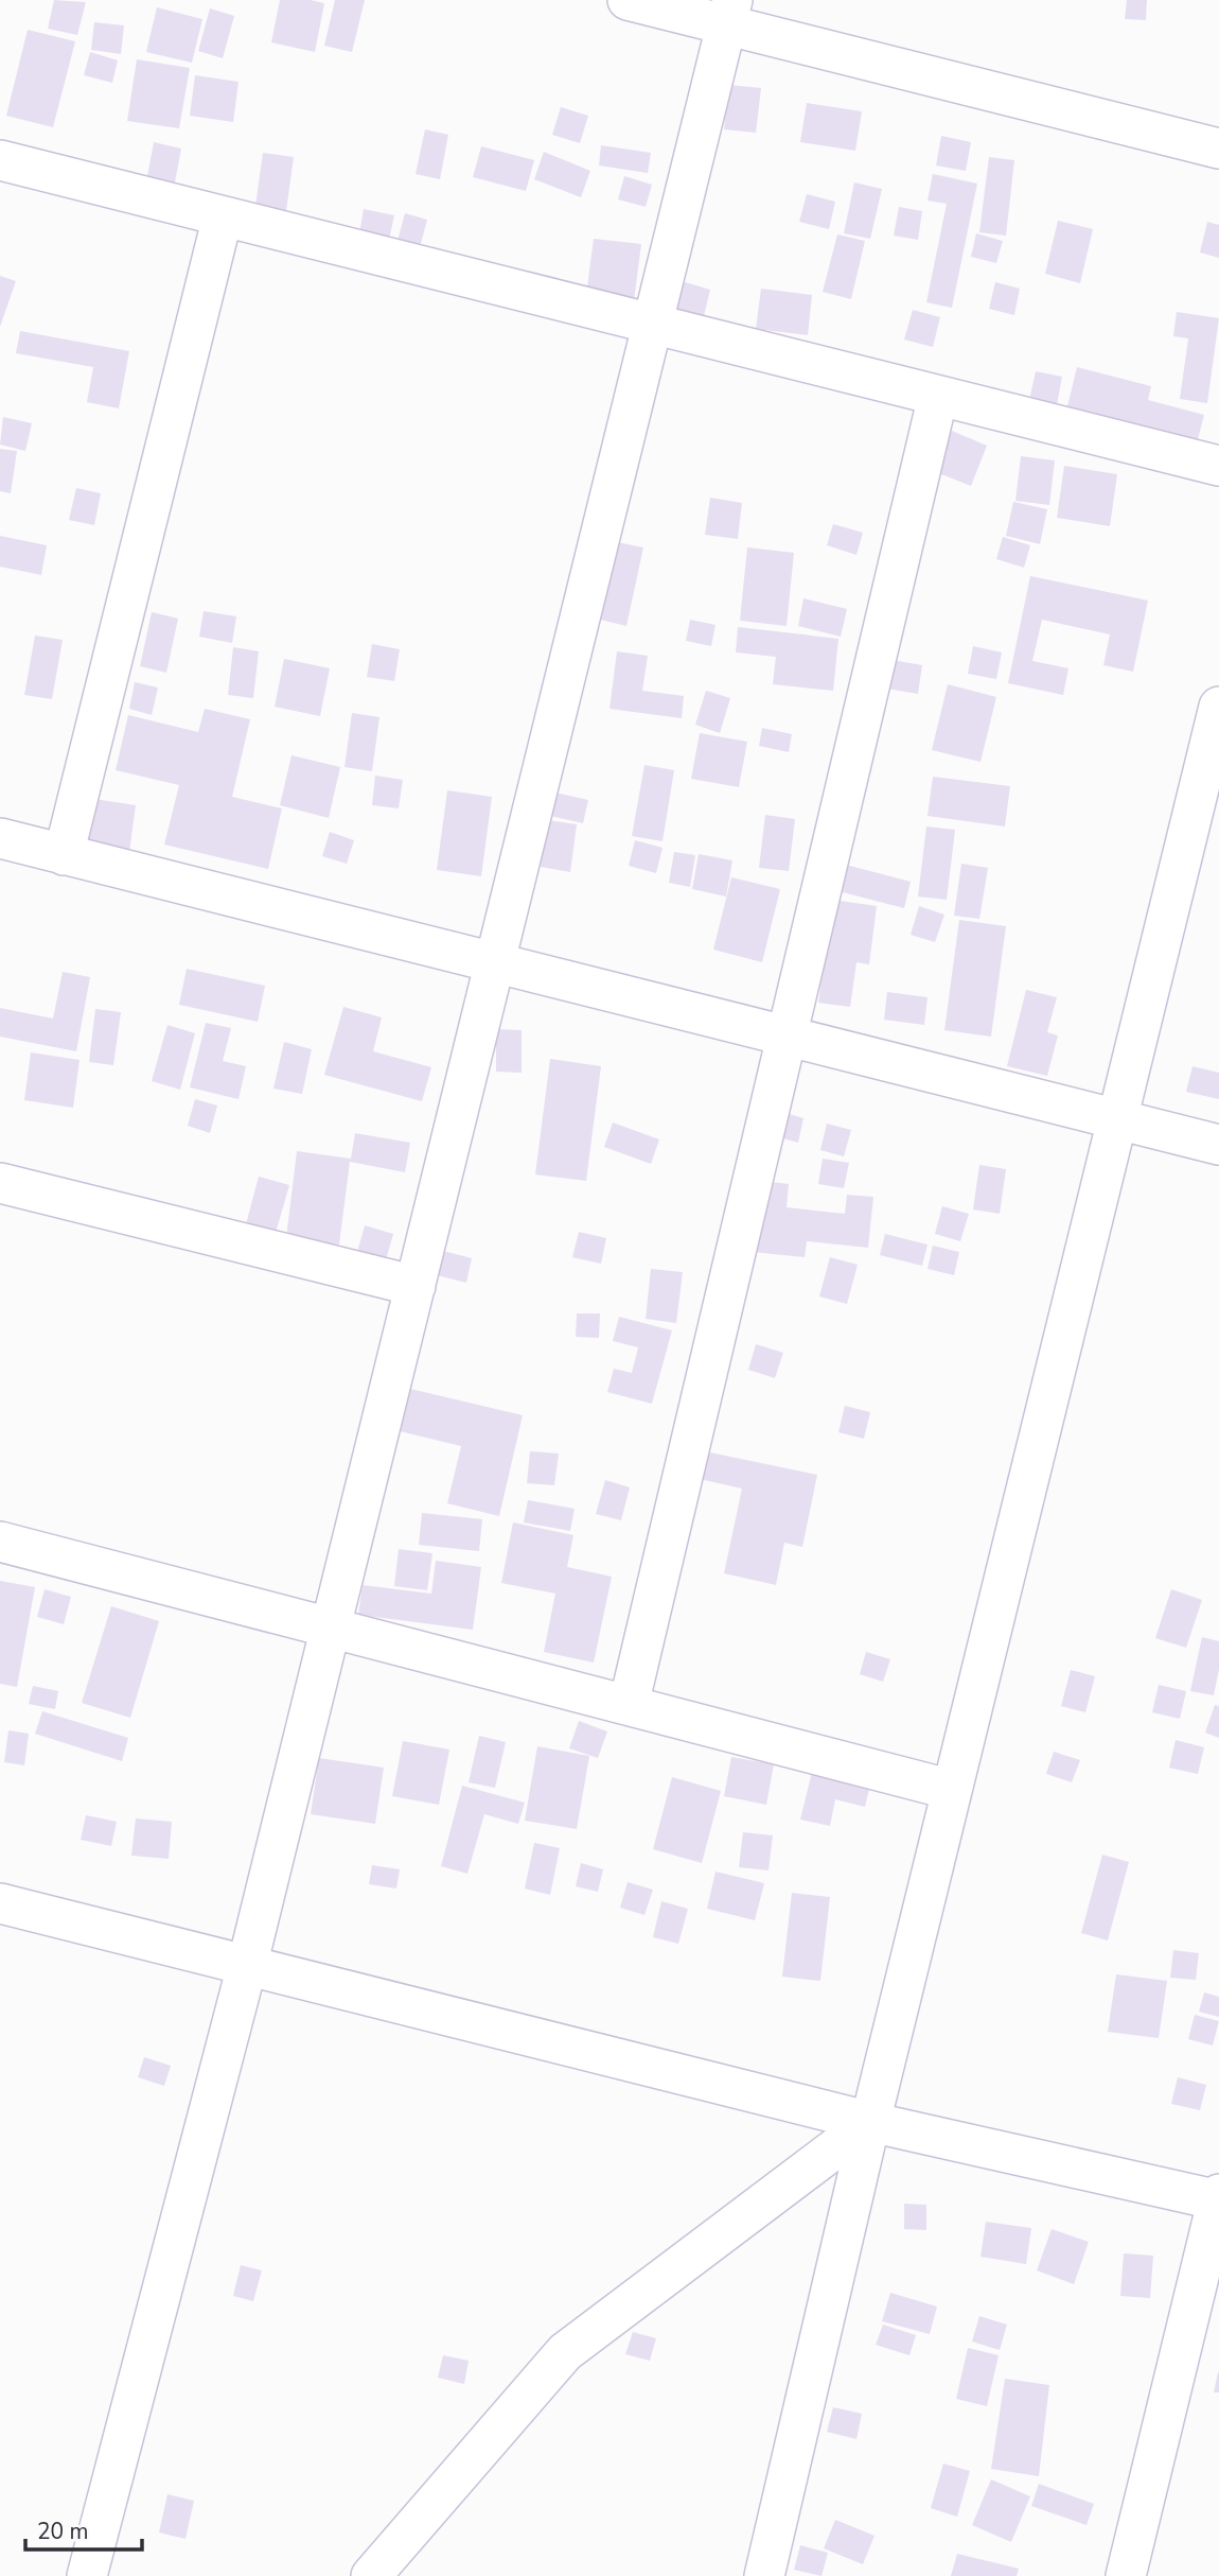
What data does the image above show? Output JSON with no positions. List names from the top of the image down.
{
  "scale_bar": "20 m"
}
